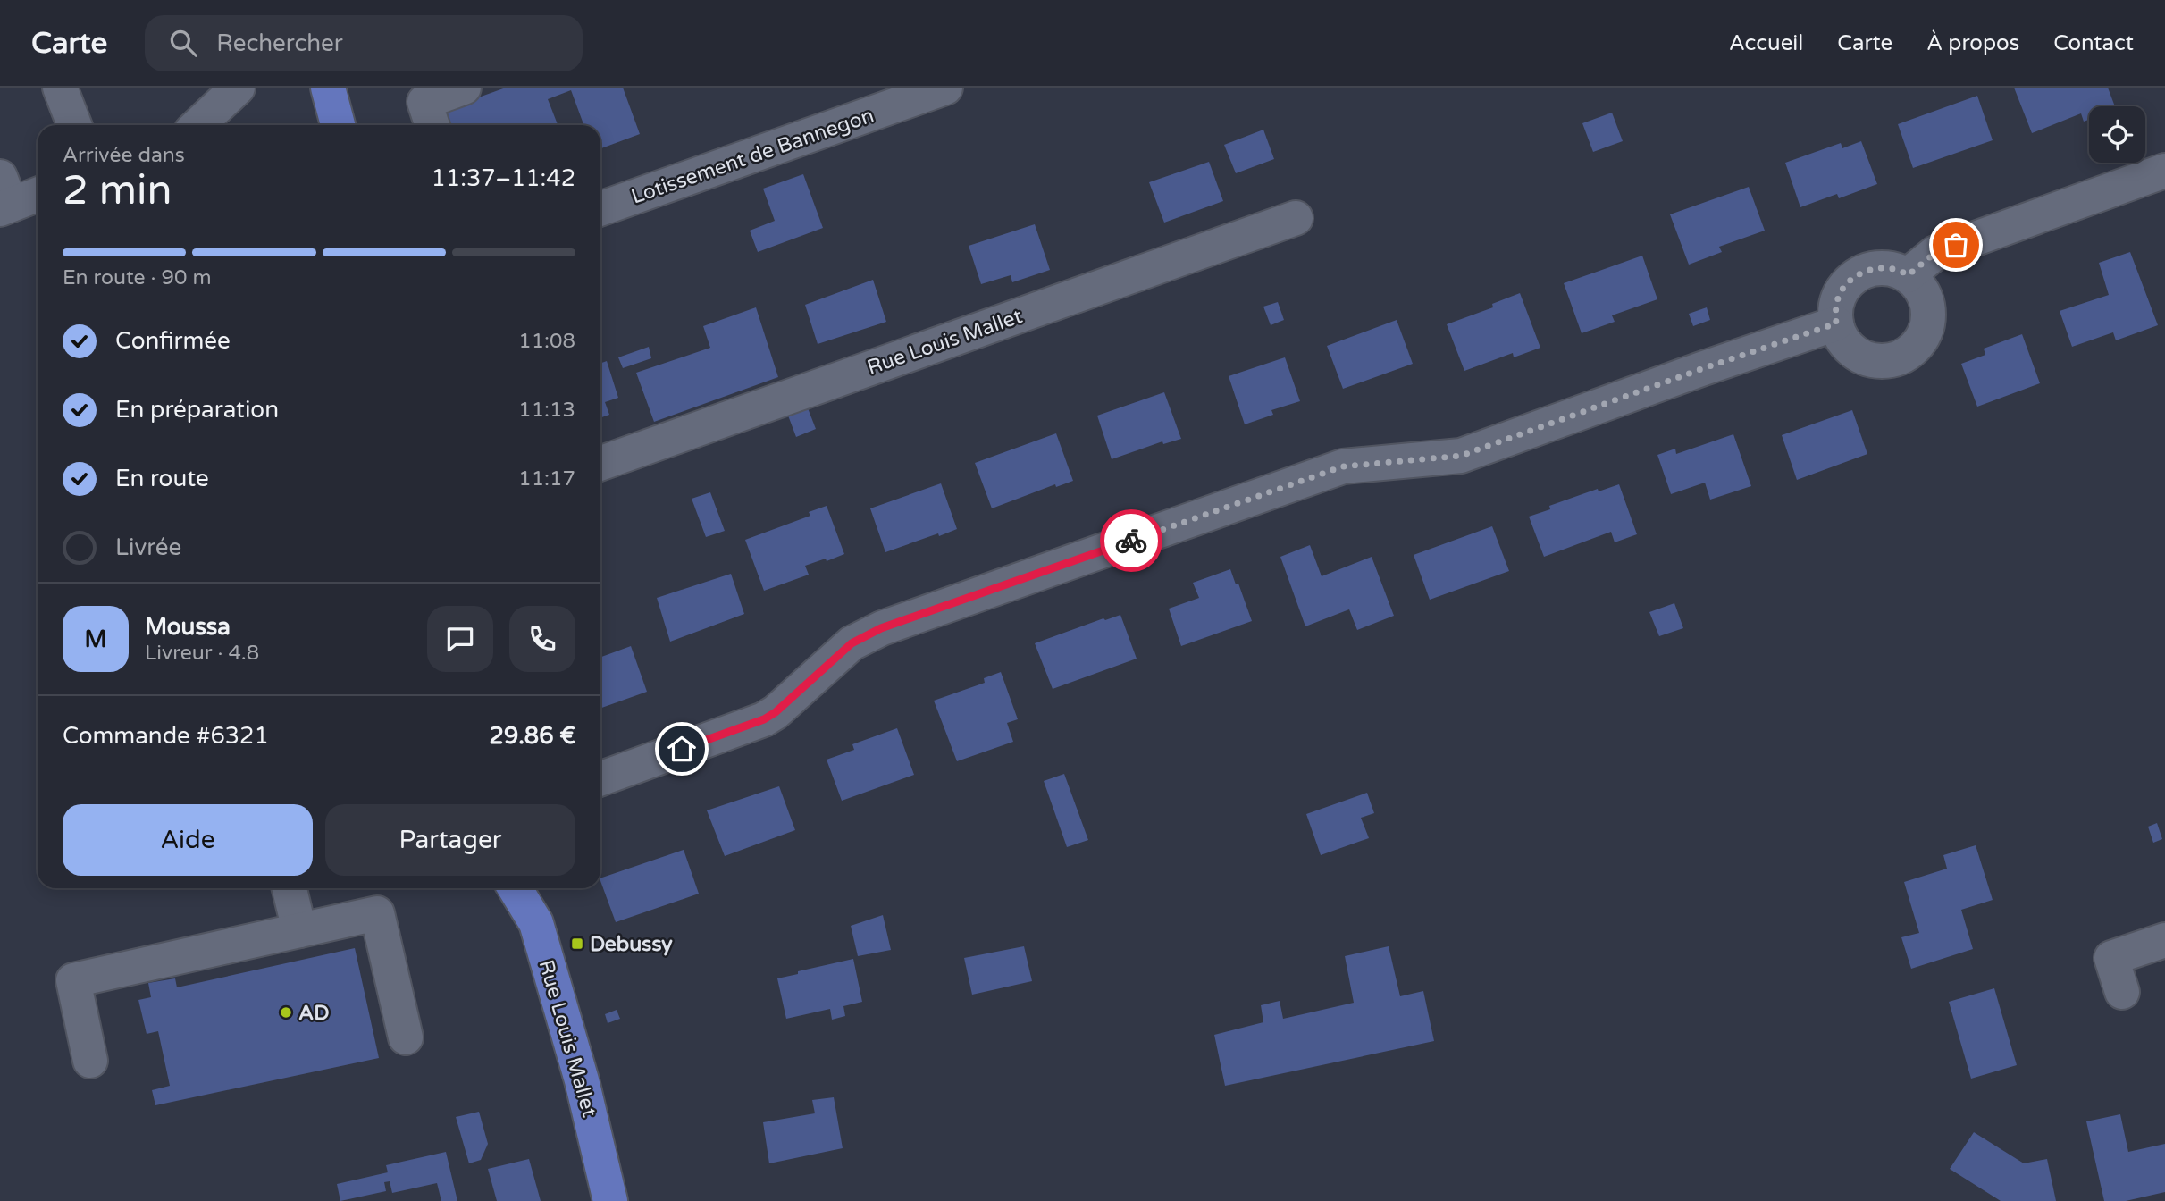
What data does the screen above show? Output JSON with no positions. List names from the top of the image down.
{
  "streets": {
    "main road": ["Rue Louis Mallet"],
    "street": ["Lotissement de Bannegon"]
  },
  "places": {
    "transit": ["Debussy"],
    "other": ["AD"]
  },
  "page": {
    "header": "Carte",
    "search": "Rechercher",
    "nav": [
      "Accueil",
      "Carte",
      "À propos",
      "Contact"
    ],
    "heading": ["2 min", "Arrivée dans", "11:37–11:42"],
    "panel": [
      "Moussa",
      "Livreur · 4.8",
      "Commande #6321",
      "29.86 €"
    ],
    "bar": "En route · 90 m",
    "list": [
      ["Confirmée", "11:08"],
      ["En préparation", "11:13"],
      ["En route", "11:17"],
      "Livrée"
    ],
    "round": "M",
    "buttons": ["Aide", "Partager"]
  }
}
